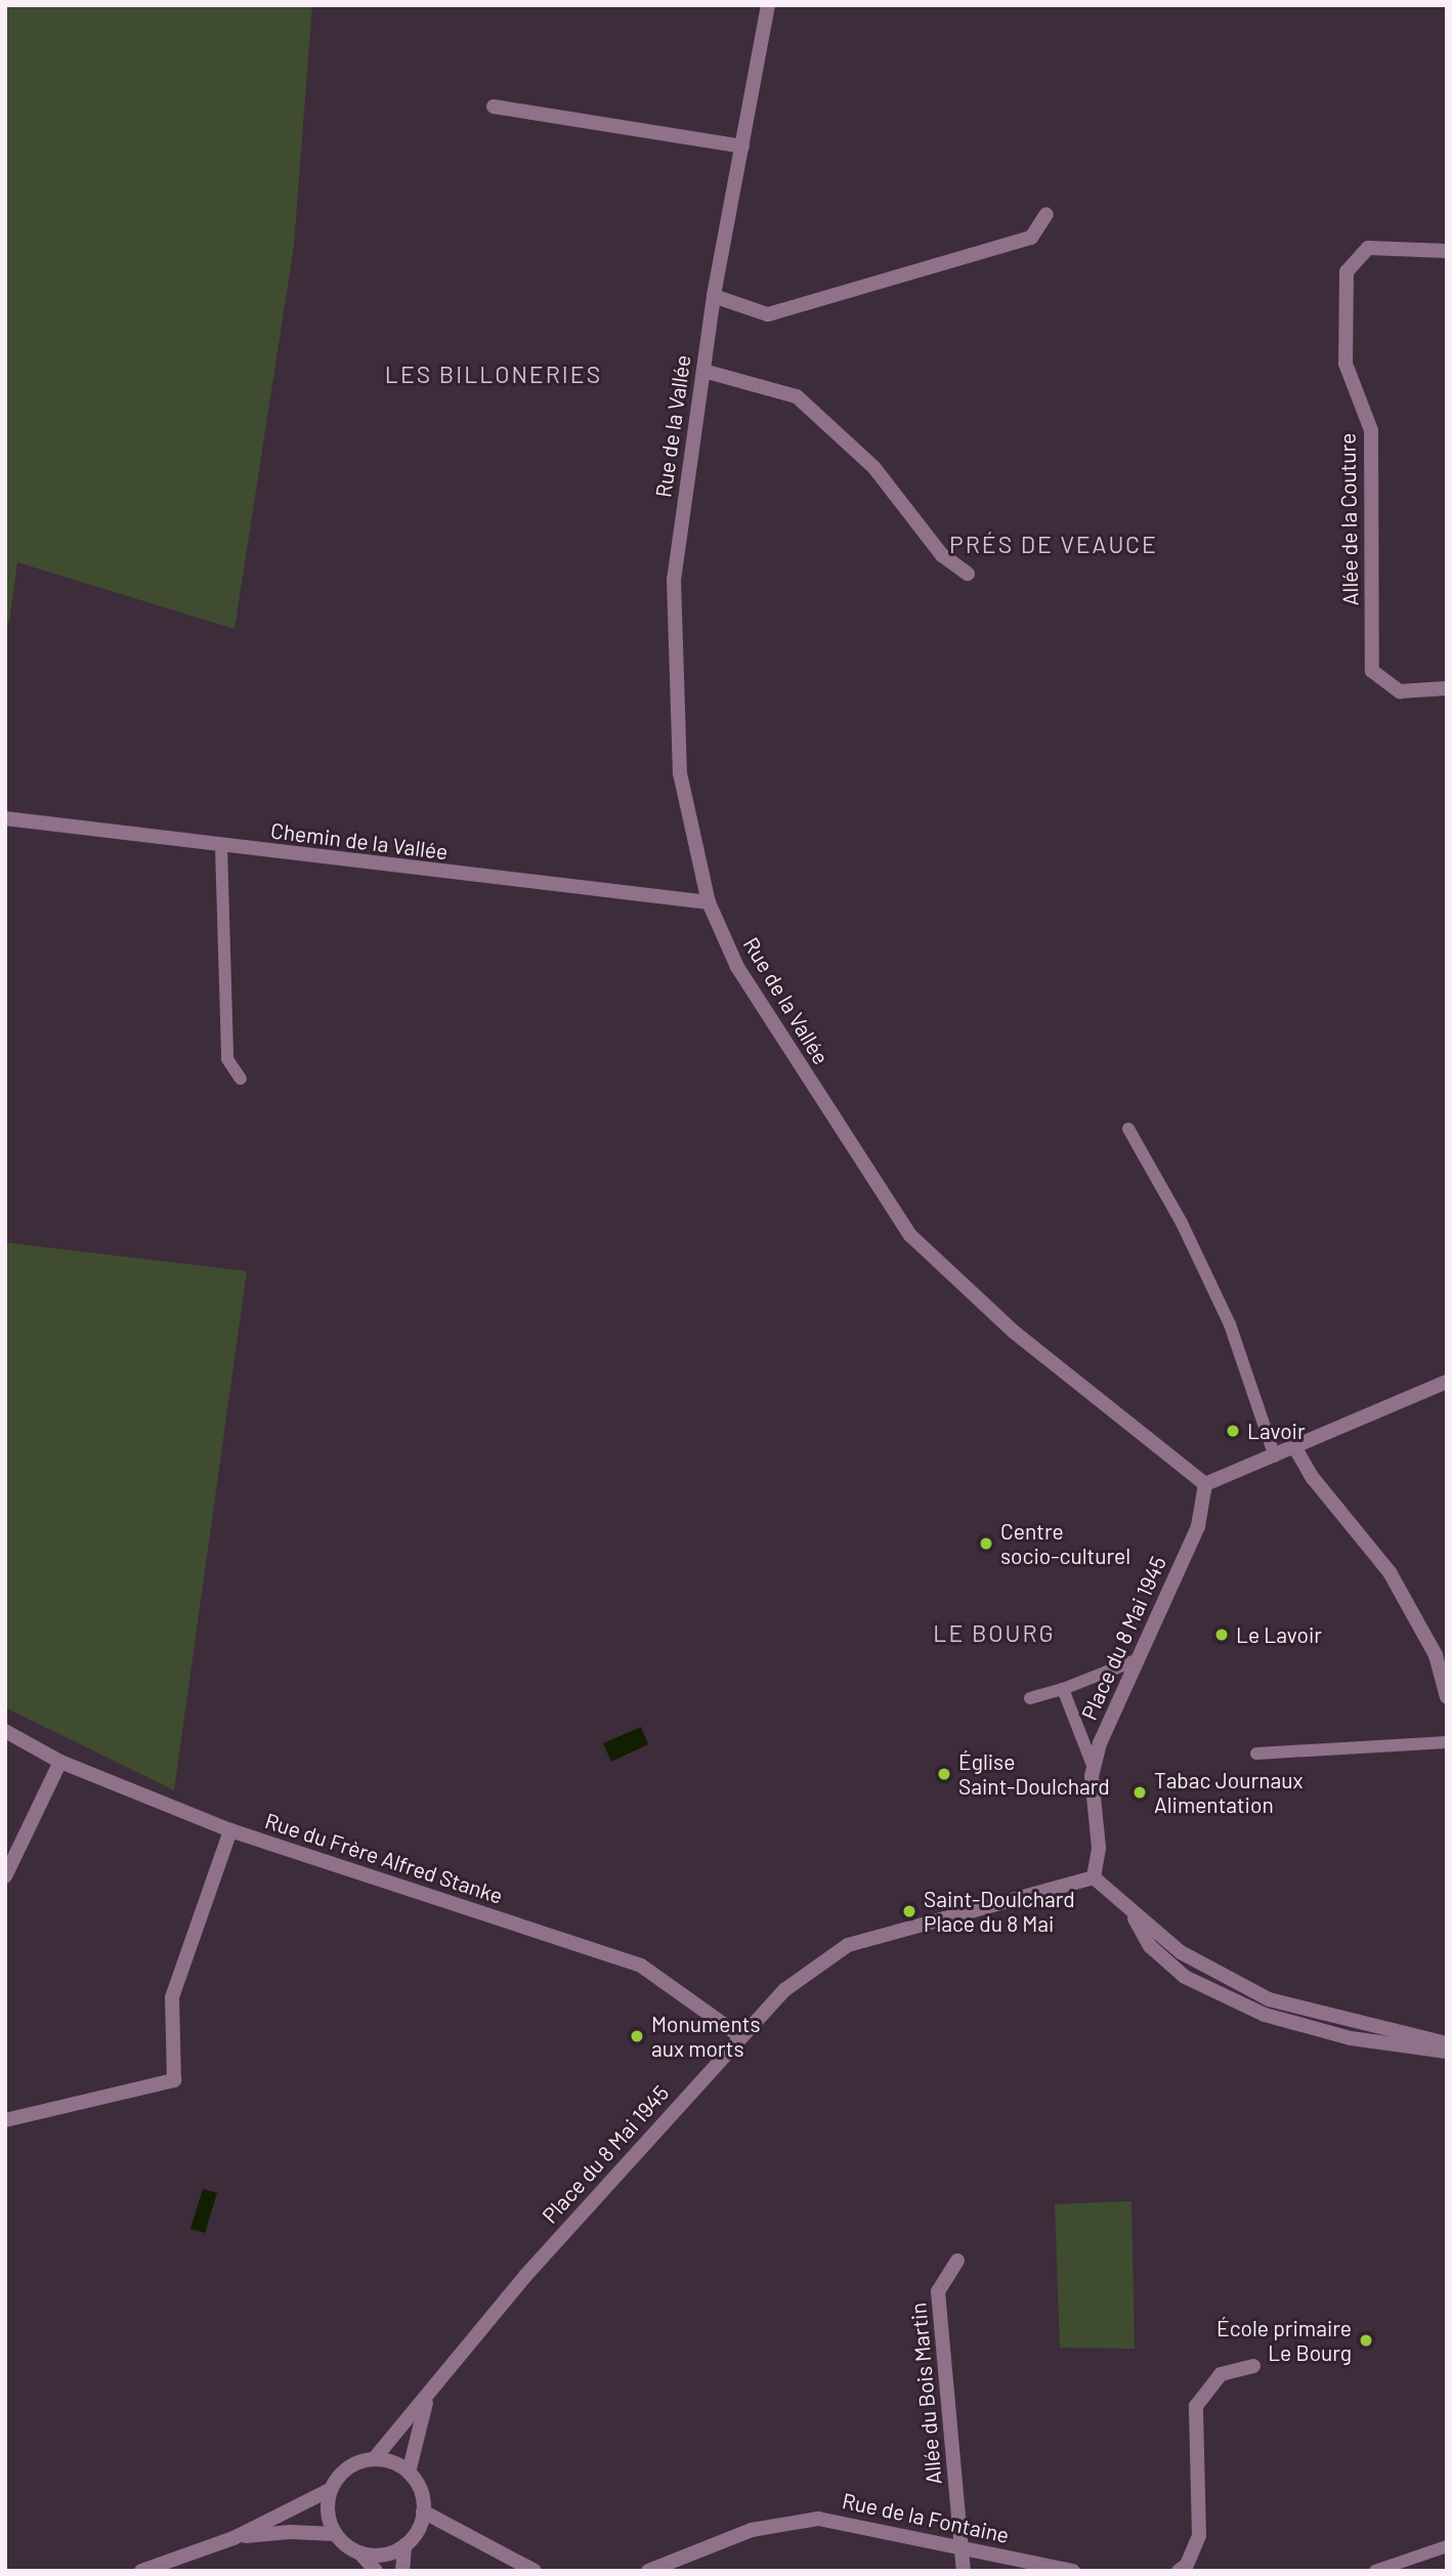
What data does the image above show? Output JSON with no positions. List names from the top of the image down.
{
  "streets": {
    "street": [
      "Rue de la Vallée",
      "Allée de la Couture",
      "Chemin de la Vallée",
      "Place du 8 Mai 1945",
      "Rue du Frère Alfred Stanke",
      "Allée du Bois Martin",
      "Rue de la Fontaine"
    ]
  },
  "crossings": [
    ["Rue de la Vallée", "Chemin de la Vallée"],
    ["Rue de la Vallée", "Place du 8 Mai 1945"],
    ["Place du 8 Mai 1945", "Rue du Frère Alfred Stanke"],
    ["Allée du Bois Martin", "Rue de la Fontaine"]
  ],
  "districts": ["LES BILLONERIES", "PRÉS DE VEAUCE", "LE BOURG"],
  "places": [
    "Lavoir",
    "Centre socio-culturel",
    "Le Lavoir",
    "Église Saint-Doulchard",
    "Tabac Journaux Alimentation",
    "Saint-Doulchard Place du 8 Mai",
    "Monuments aux morts",
    "École primaire Le Bourg"
  ]
}
